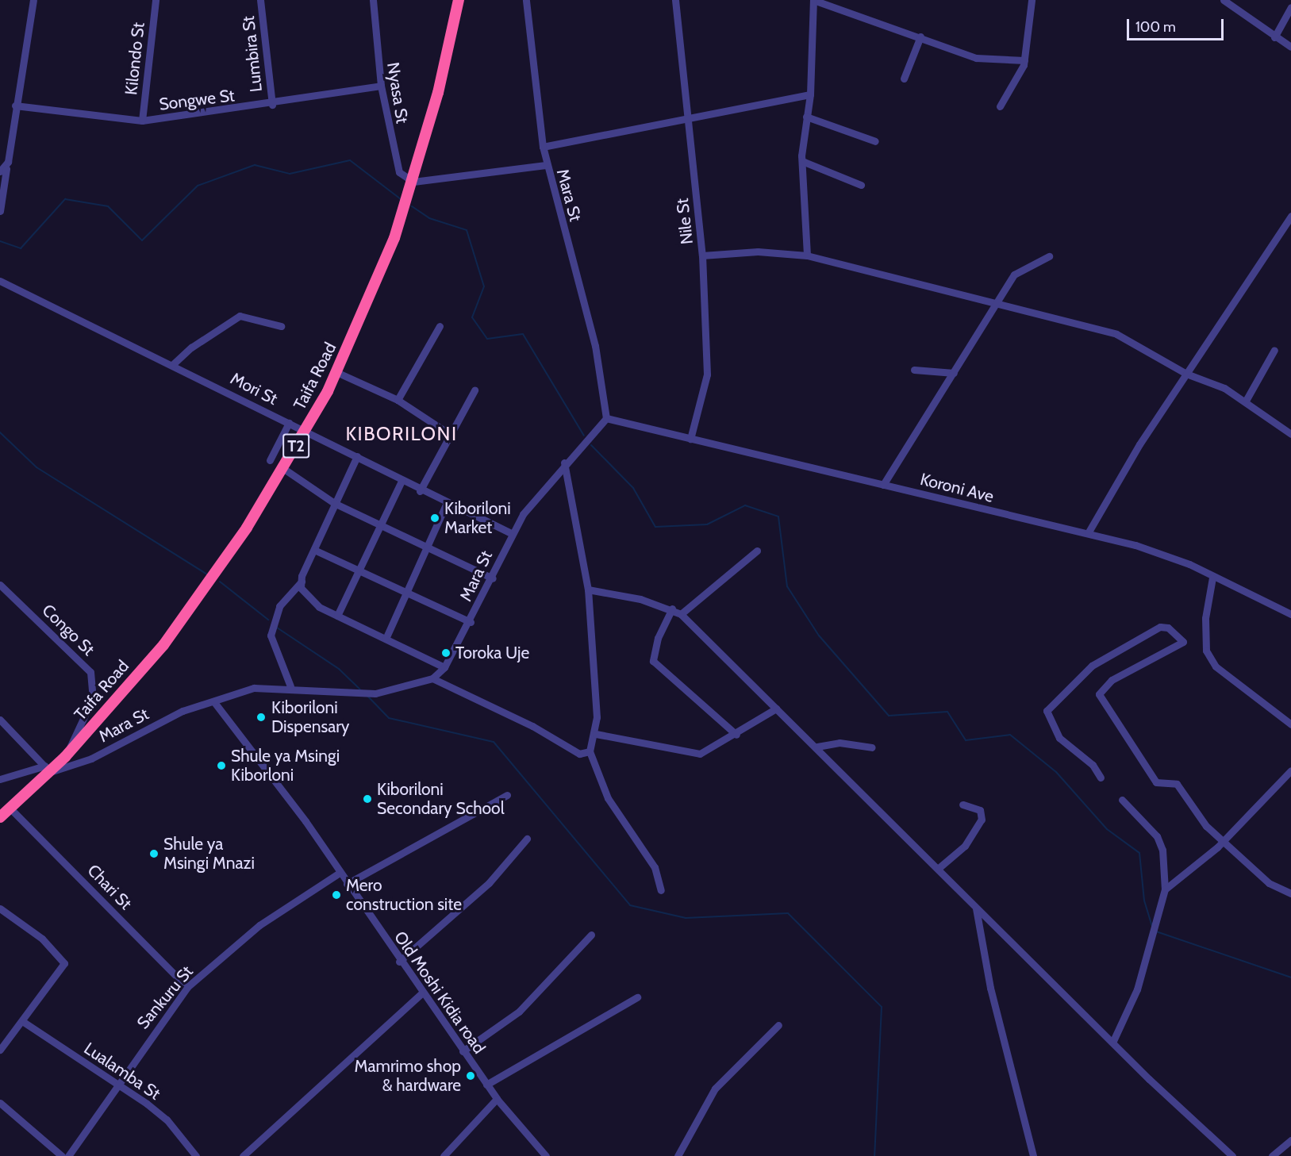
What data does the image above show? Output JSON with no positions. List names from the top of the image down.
{
  "streets": {
    "highway": ["Taifa Road", "T2"],
    "street": [
      "Lumbira St",
      "Kilondo St",
      "Nyasa St",
      "Songwe St",
      "Mara St",
      "Nile St",
      "Mori St",
      "Koroni Ave",
      "Congo St",
      "Chari St",
      "Old Moshi Kidia road",
      "Sankuru St",
      "Lualamba St"
    ]
  },
  "crossings": [
    ["Lumbira St", "Songwe St"],
    ["Kilondo St", "Songwe St"],
    ["Nyasa St", "Songwe St"],
    ["Nyasa St", "Taifa Road"],
    ["Mara St", "Taifa Road"],
    ["Mara St", "Mori St"],
    ["Mara St", "Koroni Ave"],
    ["Mara St", "Old Moshi Kidia road"],
    ["Nile St", "Koroni Ave"],
    ["Taifa Road", "Mori St"],
    ["Taifa Road", "Congo St"],
    ["Taifa Road", "Chari St"],
    ["Chari St", "Sankuru St"],
    ["Old Moshi Kidia road", "Sankuru St"],
    ["Sankuru St", "Lualamba St"]
  ],
  "districts": ["KIBORILONI"],
  "places": [
    "Kiboriloni Market",
    "Toroka Uje",
    "Kiboriloni Dispensary",
    "Shule ya Msingi Kiborloni",
    "Kiboriloni Secondary School",
    "Shule ya Msingi Mnazi",
    "Mero construction site",
    "Mamrimo shop & hardware"
  ],
  "scale_bar": "100 m"
}
